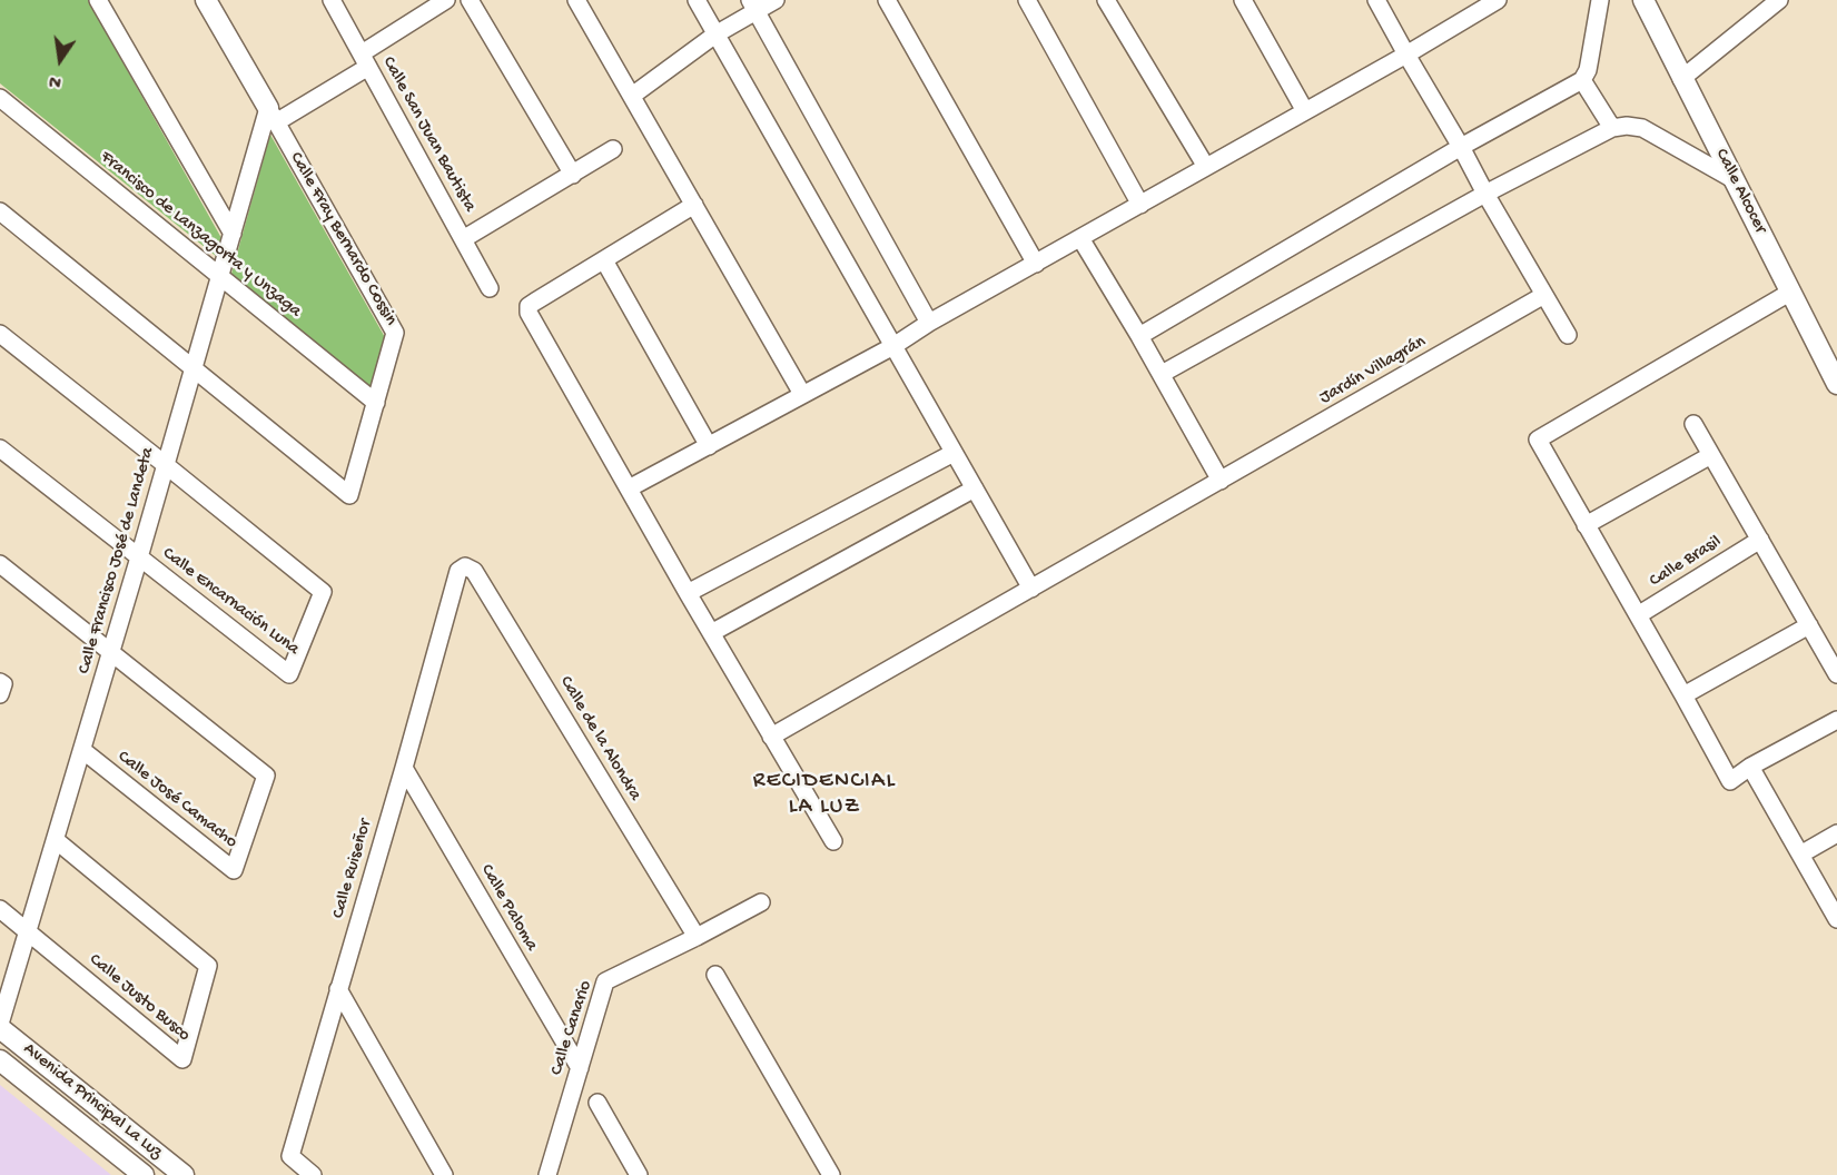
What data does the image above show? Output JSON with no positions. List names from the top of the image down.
{
  "streets": {
    "street": [
      "Calle San Juan Bautista",
      "Calle Alcocer",
      "Francisco de Lanzagorta y Unzaga",
      "Calle Fray Bernardo Cossin",
      "Jardín Villagrán",
      "Calle Francisco José de Landeta",
      "Calle Brasil",
      "Calle Encarnación Luna",
      "Calle de la Alondra",
      "Calle José Camacho",
      "Calle Ruiseñor",
      "Calle Paloma",
      "Calle Justo Busco",
      "Calle Canario",
      "Avenida Principal La Luz"
    ]
  },
  "crossings": [
    ["Calle Alcocer", "Calle Brasil"],
    ["Francisco de Lanzagorta y Unzaga", "Calle Fray Bernardo Cossin"],
    ["Francisco de Lanzagorta y Unzaga", "Calle Francisco José de Landeta"],
    ["Calle Fray Bernardo Cossin", "Calle Francisco José de Landeta"],
    ["Calle Francisco José de Landeta", "Calle Encarnación Luna"],
    ["Calle Francisco José de Landeta", "Calle José Camacho"],
    ["Calle Francisco José de Landeta", "Calle Justo Busco"],
    ["Calle Francisco José de Landeta", "Avenida Principal La Luz"],
    ["Calle de la Alondra", "Calle Ruiseñor"],
    ["Calle de la Alondra", "Calle Canario"],
    ["Calle Ruiseñor", "Calle Paloma"],
    ["Calle Paloma", "Calle Canario"]
  ],
  "districts": ["RECIDENCIAL LA LUZ"],
  "north": "bottom"
}
